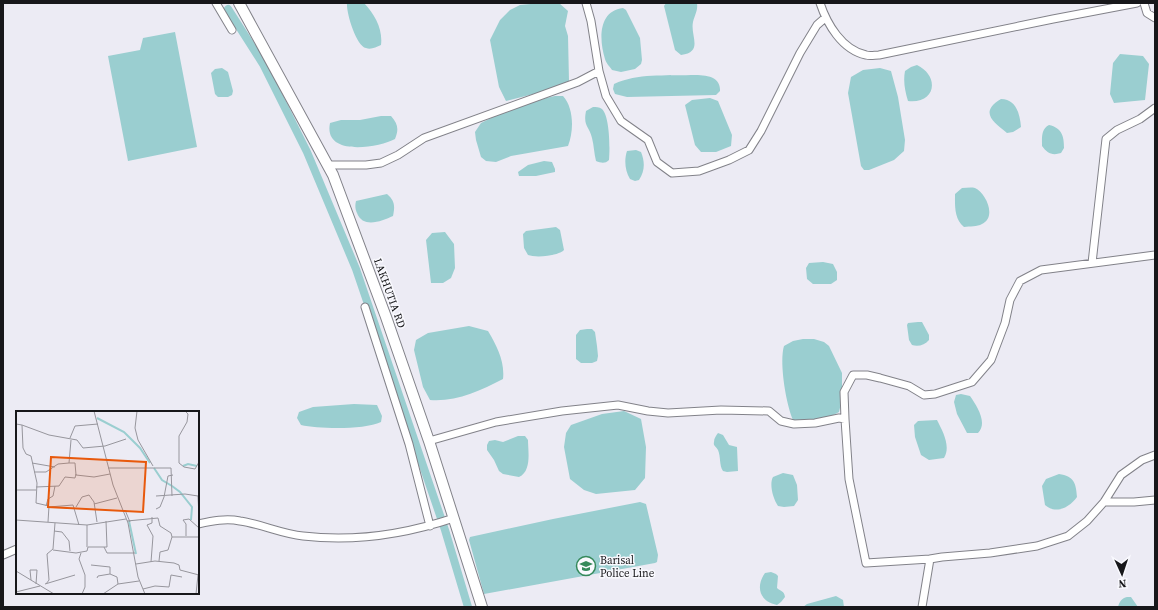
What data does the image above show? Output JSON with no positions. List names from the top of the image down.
{
  "streets": {
    "street": ["LAKHUTIA RD"]
  },
  "places": {
    "school or university": ["Barisal Police Line"]
  },
  "north": "bottom"
}
